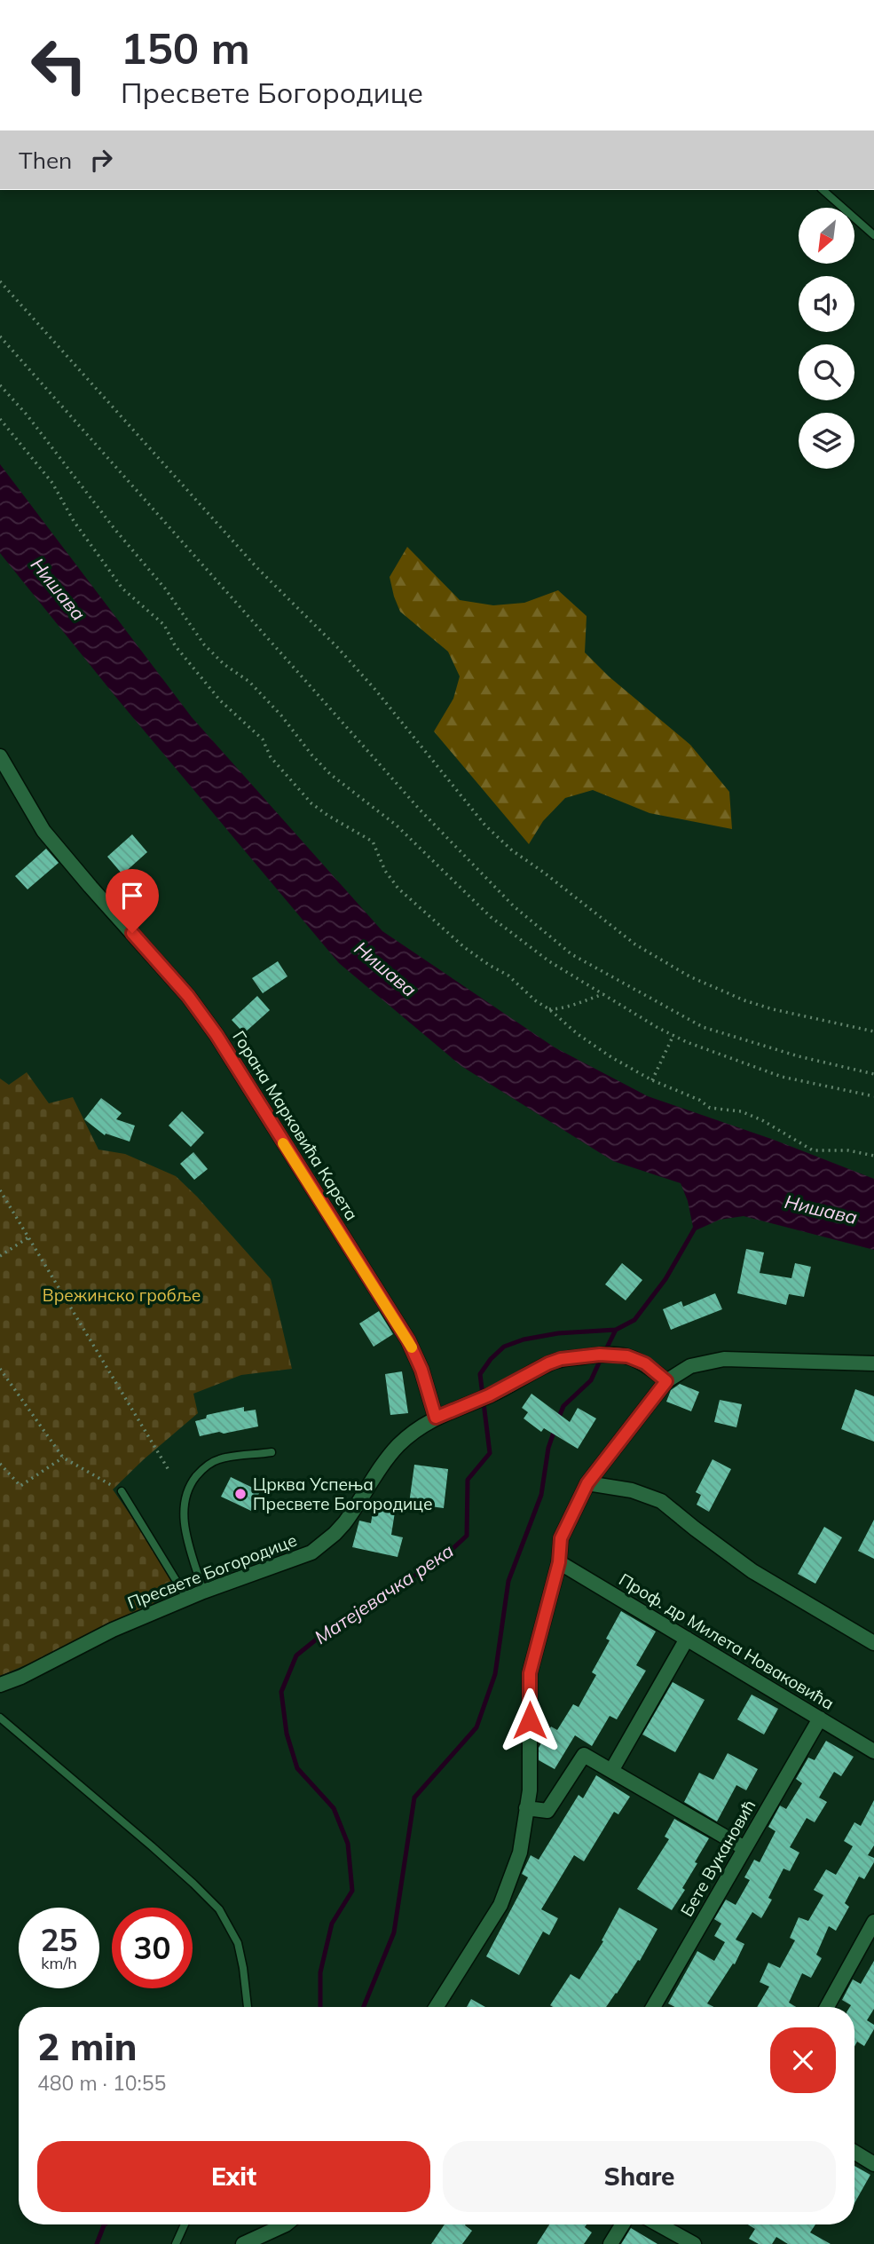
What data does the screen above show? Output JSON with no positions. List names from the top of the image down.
{
  "streets": {
    "street": [
      "Горана Марковића Карета",
      "Пресвете Богородице",
      "Проф. др Милета Новаковића",
      "Бете Вукановић"
    ]
  },
  "crossings": [
    ["Горана Марковића Карета", "Пресвете Богородице"],
    ["Проф. др Милета Новаковића", "Бете Вукановић"]
  ],
  "water": ["Нишава", "Матејевачка река"],
  "parks": ["Врежинско гробље"],
  "places": ["Црква Успења Пресвете Богородице"],
  "north": "bottom left",
  "page": {
    "turn": ["150 m", "Пресвете Богородице"],
    "then": "Then",
    "speed": "25 km/h",
    "limit": "30",
    "heading": ["2 min", "480 m · 10:55"],
    "buttons": ["Exit", "Share"]
  }
}
